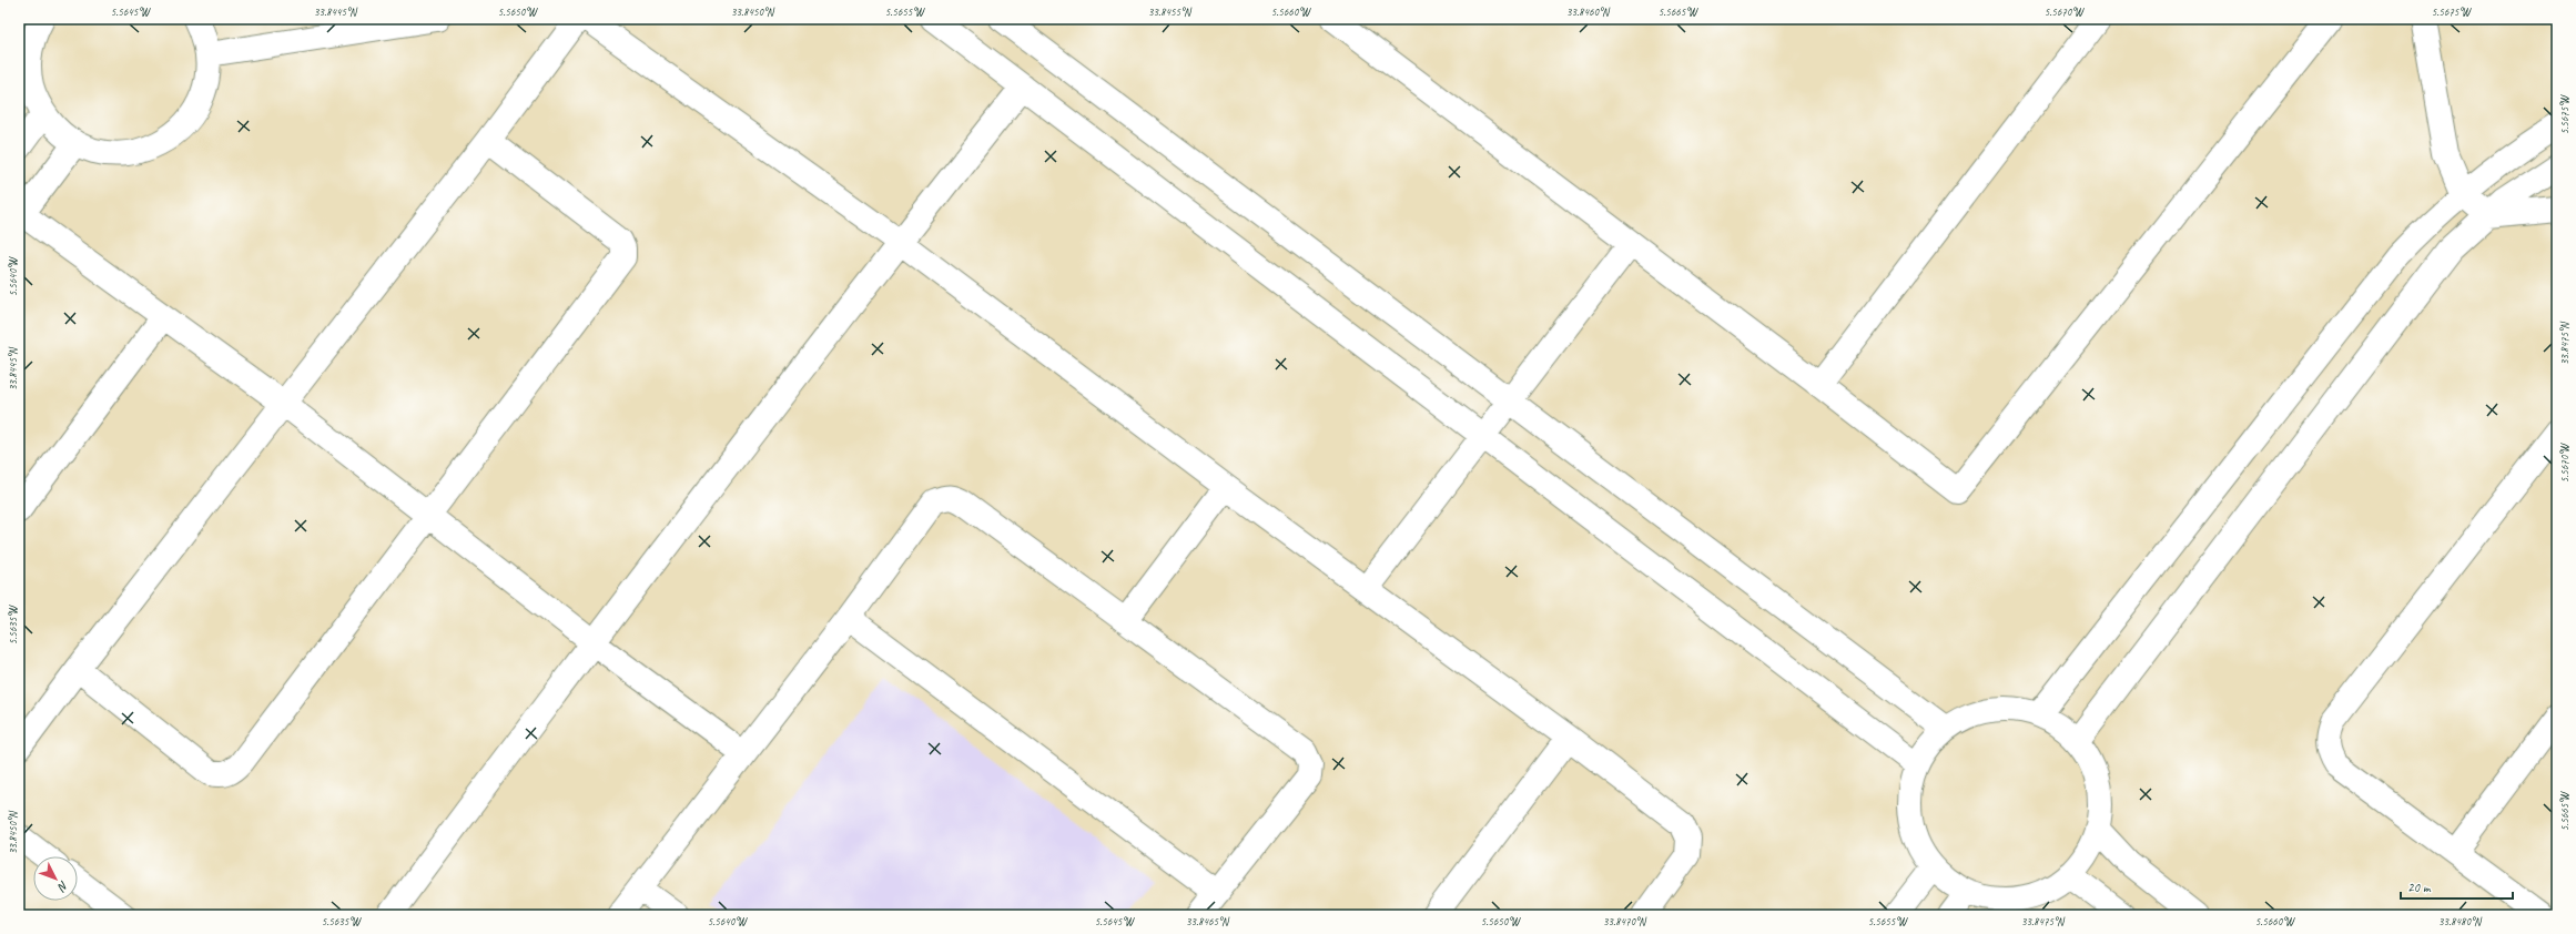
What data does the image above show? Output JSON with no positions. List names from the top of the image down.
{
  "scale_bar": "20 m",
  "north": "bottom right",
  "coordinates": [
    "5.5645°W",
    "33.8445°N",
    "5.5650°W",
    "33.8450°N",
    "5.5655°W",
    "33.8455°N",
    "5.5660°W",
    "33.8460°N",
    "5.5665°W",
    "5.5670°W",
    "5.5675°W",
    "5.5640°W",
    "33.8475°N",
    "5.5635°W",
    "33.8465°N",
    "33.8470°N",
    "33.8480°N"
  ]
}
